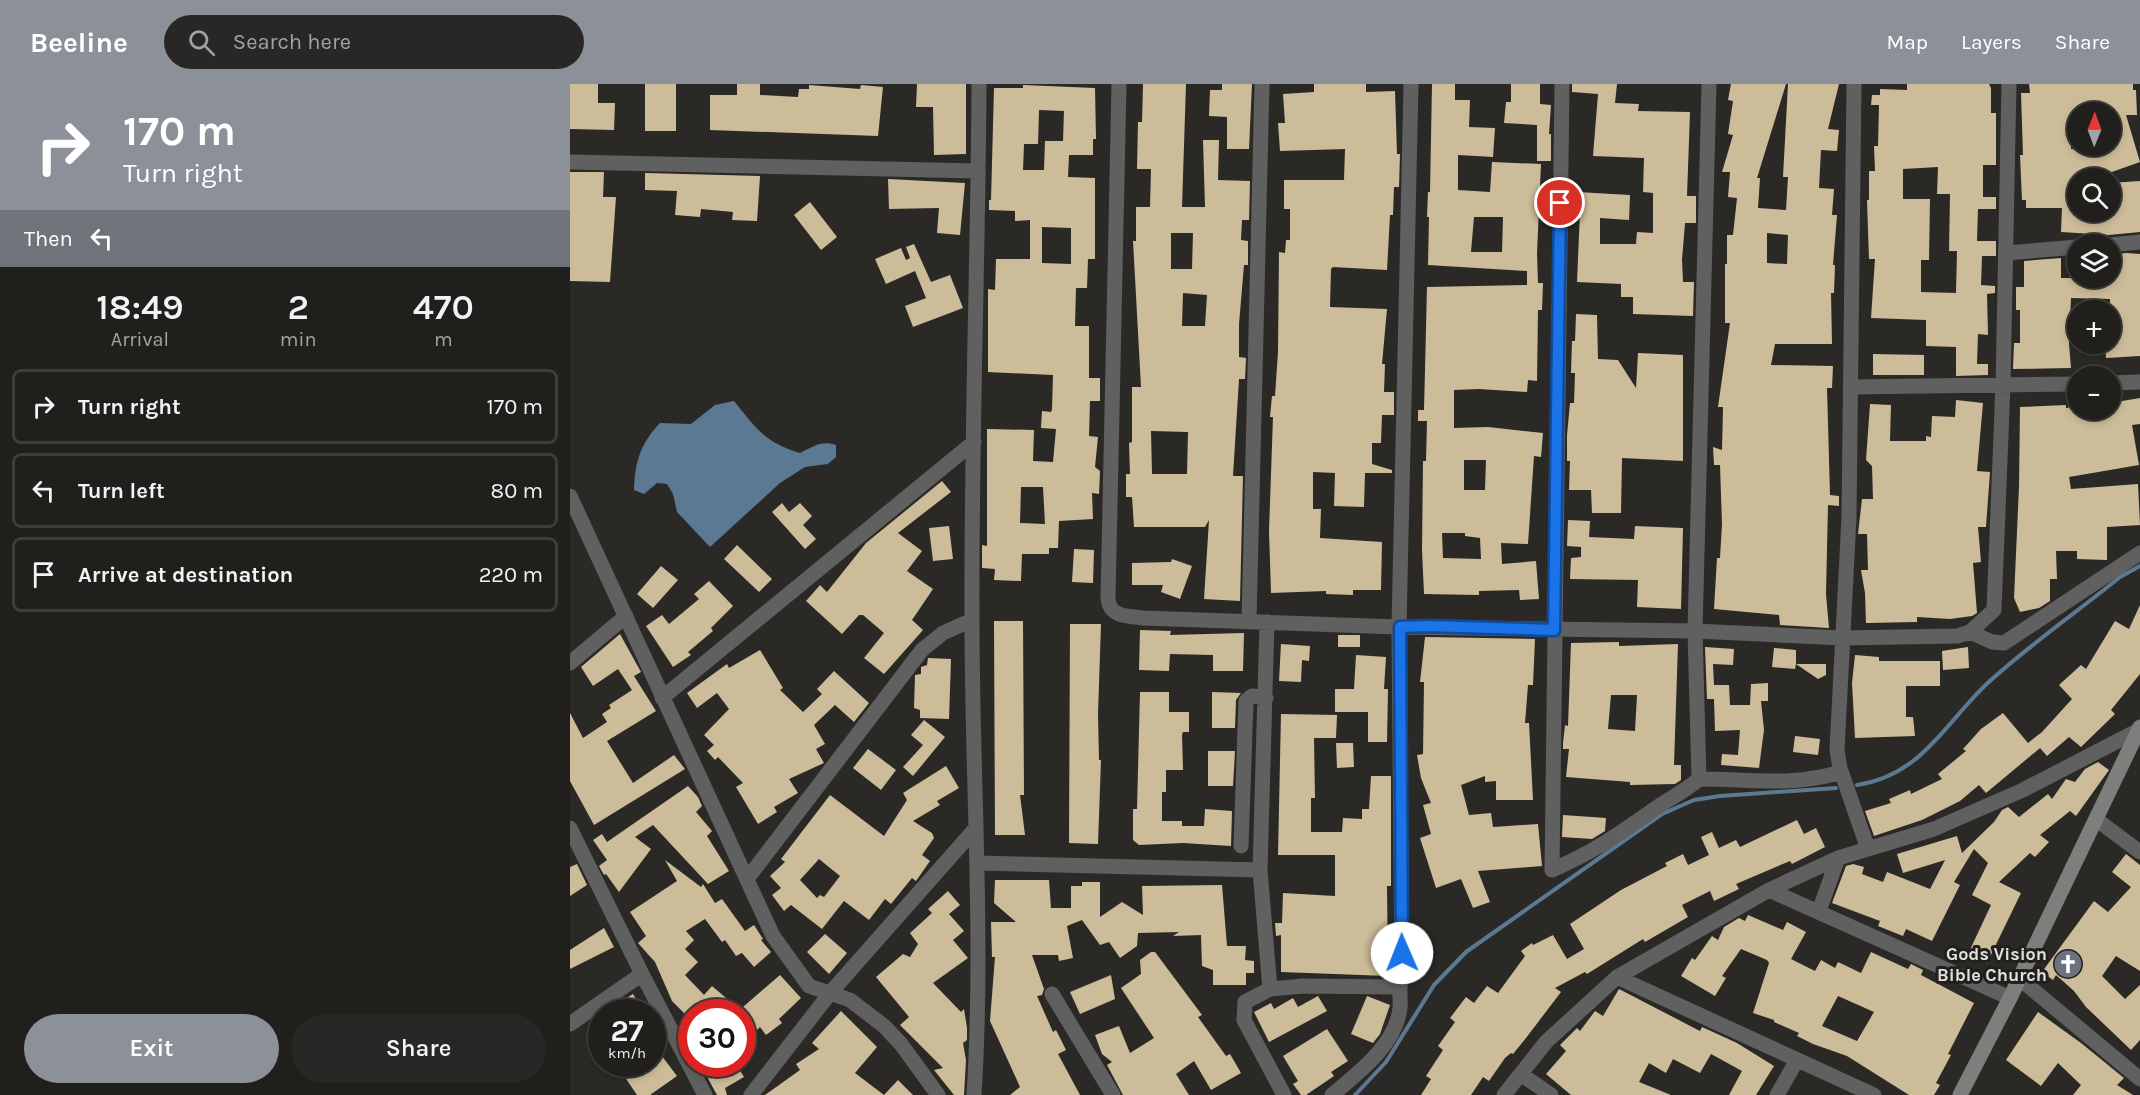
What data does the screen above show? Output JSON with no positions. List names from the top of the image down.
{
  "places": {
    "church": ["Gods Vision Bible Church"]
  },
  "north": "top",
  "page": {
    "header": "Beeline",
    "search": "Search here",
    "nav": ["Map", "Layers", "Share"],
    "turn": ["170 m", "Turn right"],
    "map_buttons": ["+", "−"],
    "then": "Then",
    "eta": [
      "18:49",
      "Arrival",
      "2",
      "min",
      "470",
      "m"
    ],
    "list": [
      {
        "name": "Turn right",
        "value": "170 m"
      },
      {
        "name": "Turn left",
        "value": "80 m"
      },
      {
        "name": "Arrive at destination",
        "value": "220 m"
      }
    ],
    "speed": "27 km/h",
    "limit": "30",
    "buttons": ["Exit", "Share"]
  }
}
